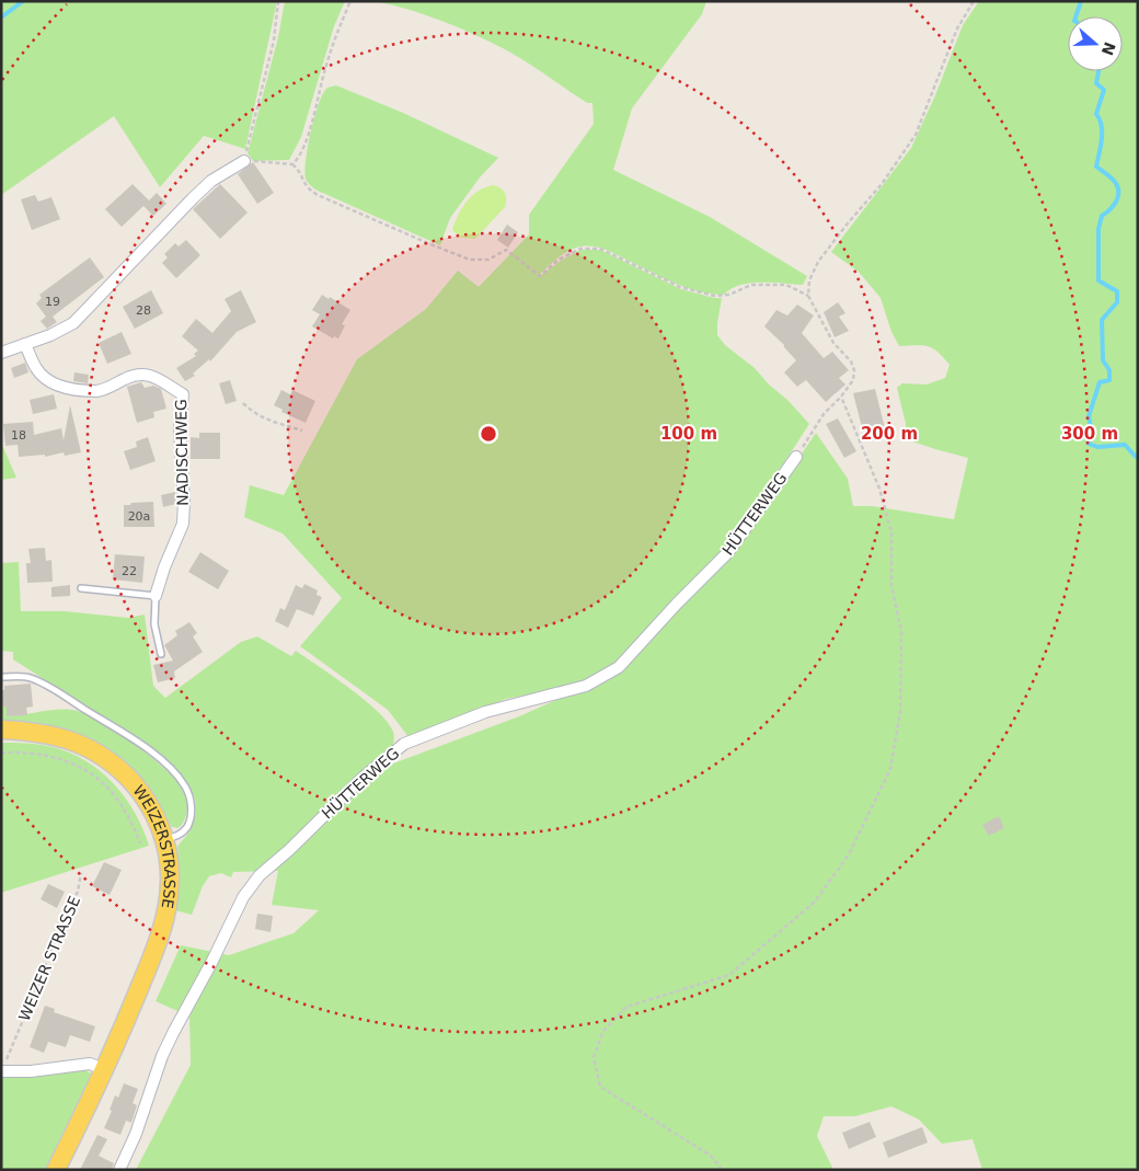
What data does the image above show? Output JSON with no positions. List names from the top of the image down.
{
  "streets": {
    "main road": ["WEIZERSTRASSE"],
    "street": ["NADISCHWEG", "HÜTTERWEG"],
    "path": ["WEIZER STRASSE"]
  },
  "house_numbers": [
    "19",
    "28",
    "18",
    "20a",
    "22"
  ],
  "north": "right",
  "rings": ["100 m", "200 m", "300 m"]
}
